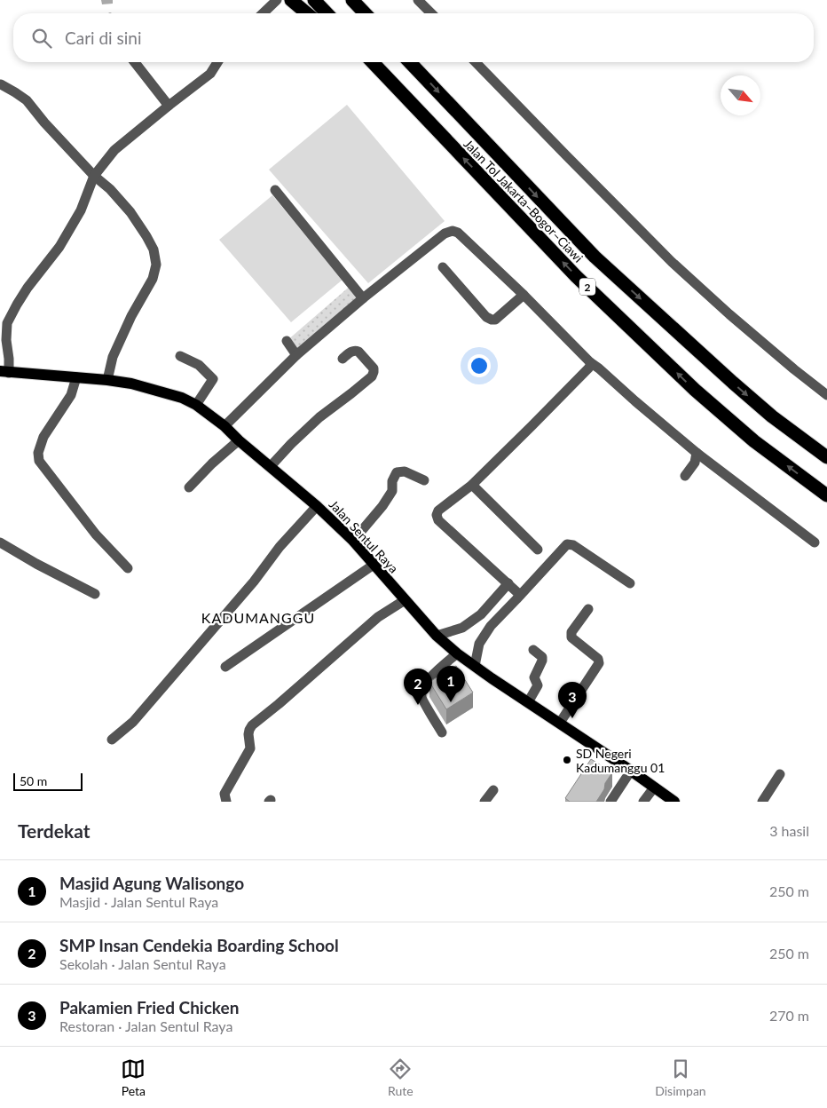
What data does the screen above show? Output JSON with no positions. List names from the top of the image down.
{
  "streets": {
    "highway": ["Jalan Tol Jakarta–Bogor–Ciawi", "2"],
    "main road": ["Jalan Sentul Raya"]
  },
  "districts": ["KADUMANGGU"],
  "places": ["SD Negeri Kadumanggu 01"],
  "scale_bar": "50 m",
  "north": "bottom right",
  "page": {
    "search": "Cari di sini",
    "pins": ["1", "2", "3"],
    "scale": "50 m",
    "heading": ["Terdekat", "3 hasil"],
    "list": [
      {
        "mark": "1",
        "name": "Masjid Agung Walisongo",
        "note": "Masjid · Jalan Sentul Raya",
        "value": "250 m"
      },
      {
        "mark": "2",
        "name": "SMP Insan Cendekia Boarding School",
        "note": "Sekolah · Jalan Sentul Raya",
        "value": "250 m"
      },
      {
        "mark": "3",
        "name": "Pakamien Fried Chicken",
        "note": "Restoran · Jalan Sentul Raya",
        "value": "270 m"
      }
    ],
    "nav": ["Peta", "Rute", "Disimpan"]
  }
}
